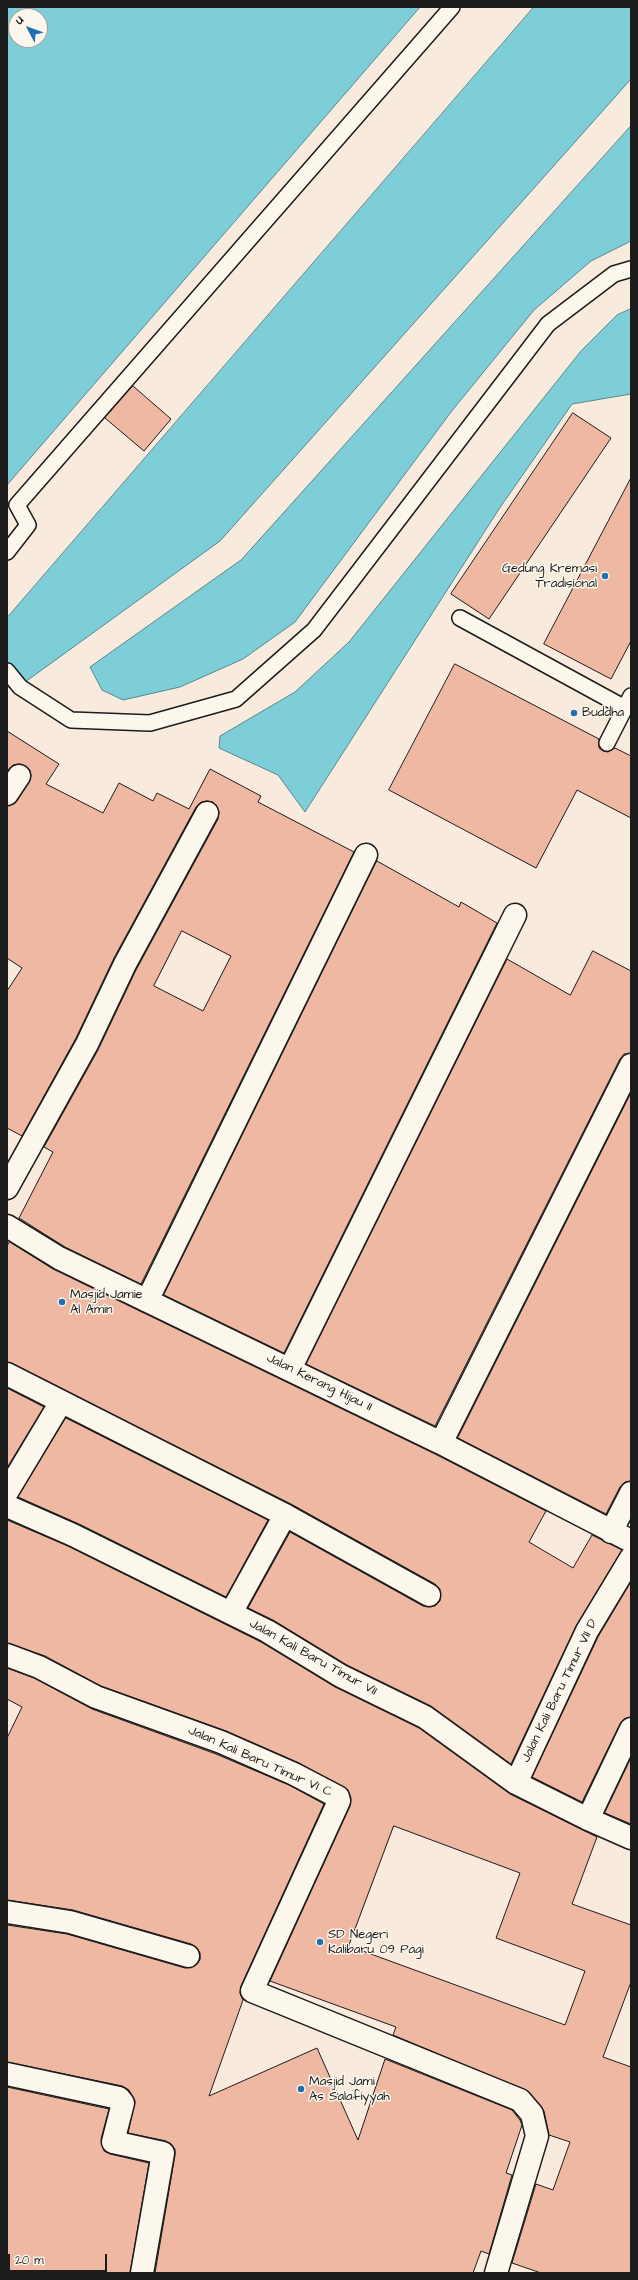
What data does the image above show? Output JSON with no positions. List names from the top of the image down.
{
  "streets": {
    "street": [
      "Jalan Kerang Hijau II",
      "Jalan Kali Baru Timur VII",
      "Jalan Kali Baru Timur VII D",
      "Jalan Kali Baru Timur VI C"
    ]
  },
  "crossings": [
    ["Jalan Kali Baru Timur VII", "Jalan Kali Baru Timur VII D"]
  ],
  "places": [
    "Gedung Kremasi Tradisional",
    "Buddha",
    "Masjid Jamie Al Amin",
    "SD Negeri Kalibaru 09 Pagi",
    "Masjid Jami As Salafiyyah"
  ],
  "scale_bar": "20 m",
  "north": "top left"
}
